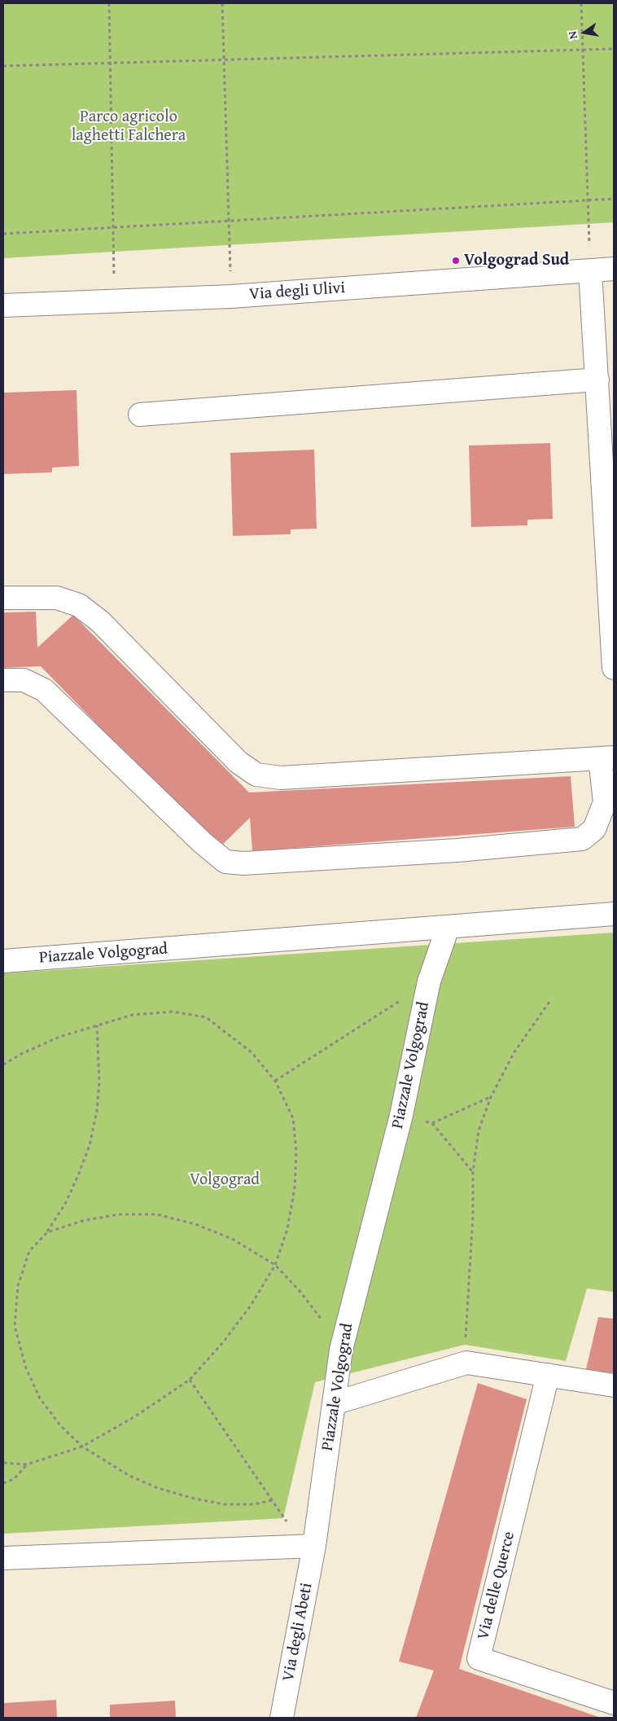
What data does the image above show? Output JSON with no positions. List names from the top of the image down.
{
  "streets": {
    "street": [
      "Via degli Ulivi",
      "Piazzale Volgograd",
      "Via delle Querce",
      "Via degli Abeti"
    ]
  },
  "crossings": [
    ["Piazzale Volgograd", "Via degli Abeti"]
  ],
  "parks": ["Parco agricolo laghetti Falchera", "Volgograd"],
  "places": ["Volgograd Sud"],
  "north": "left"
}
